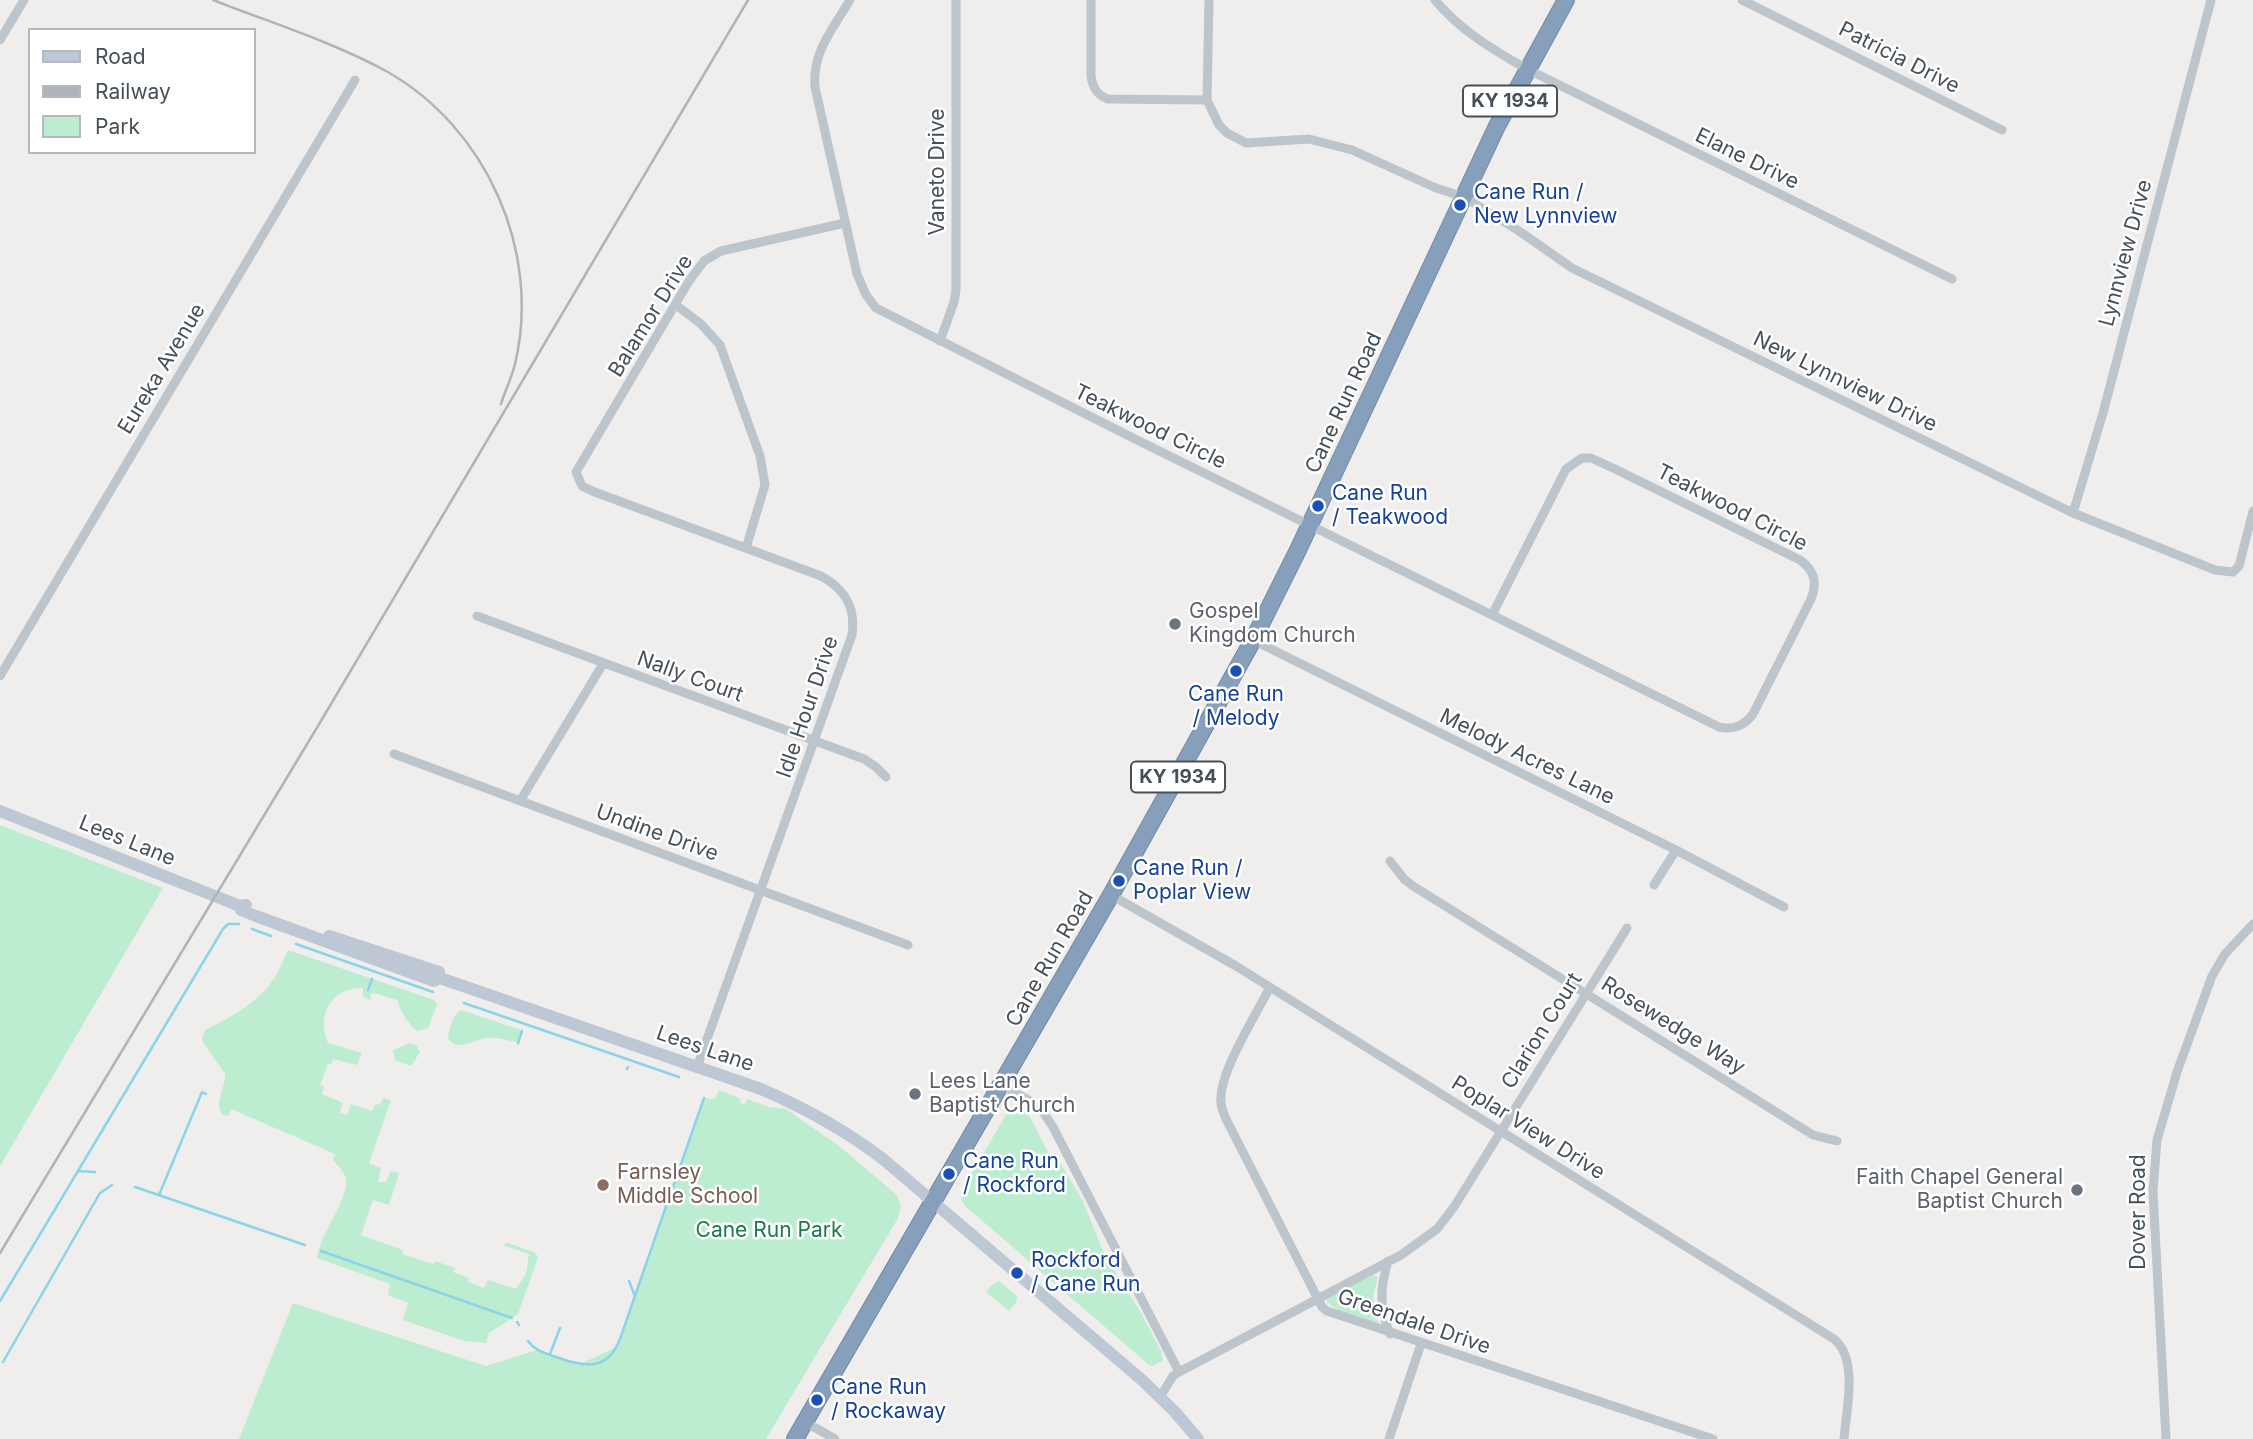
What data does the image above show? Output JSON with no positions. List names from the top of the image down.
{
  "streets": {
    "highway": ["KY 1934", "Cane Run Road"],
    "street": [
      "Patricia Drive",
      "Elane Drive",
      "Vaneto Drive",
      "Lynnview Drive",
      "Balamor Drive",
      "Eureka Avenue",
      "New Lynnview Drive",
      "Teakwood Circle",
      "Nally Court",
      "Idle Hour Drive",
      "Melody Acres Lane",
      "Undine Drive",
      "Lees Lane",
      "Rosewedge Way",
      "Clarion Court",
      "Poplar View Drive",
      "Dover Road",
      "Greendale Drive"
    ]
  },
  "crossings": [
    ["Elane Drive", "Cane Run Road"],
    ["Vaneto Drive", "Teakwood Circle"],
    ["Lynnview Drive", "New Lynnview Drive"],
    ["Balamor Drive", "Teakwood Circle"],
    ["Balamor Drive", "Idle Hour Drive"],
    ["New Lynnview Drive", "Cane Run Road"],
    ["Cane Run Road", "Teakwood Circle"],
    ["Cane Run Road", "Melody Acres Lane"],
    ["Cane Run Road", "Lees Lane"],
    ["Cane Run Road", "Poplar View Drive"],
    ["Nally Court", "Idle Hour Drive"],
    ["Idle Hour Drive", "Undine Drive"],
    ["Idle Hour Drive", "Lees Lane"],
    ["Lees Lane", "Clarion Court"],
    ["Rosewedge Way", "Clarion Court"],
    ["Clarion Court", "Poplar View Drive"],
    ["Clarion Court", "Greendale Drive"],
    ["Poplar View Drive", "Greendale Drive"]
  ],
  "parks": ["Cane Run Park"],
  "places": [
    "Cane Run / New Lynnview",
    "Cane Run / Teakwood",
    "Gospel Kingdom Church",
    "Cane Run / Melody",
    "Cane Run / Poplar View",
    "Lees Lane Baptist Church",
    "Cane Run / Rockford",
    "Farnsley Middle School",
    "Faith Chapel General Baptist Church",
    "Rockford / Cane Run",
    "Cane Run / Rockaway"
  ],
  "legend": ["Road", "Railway", "Park"]
}
